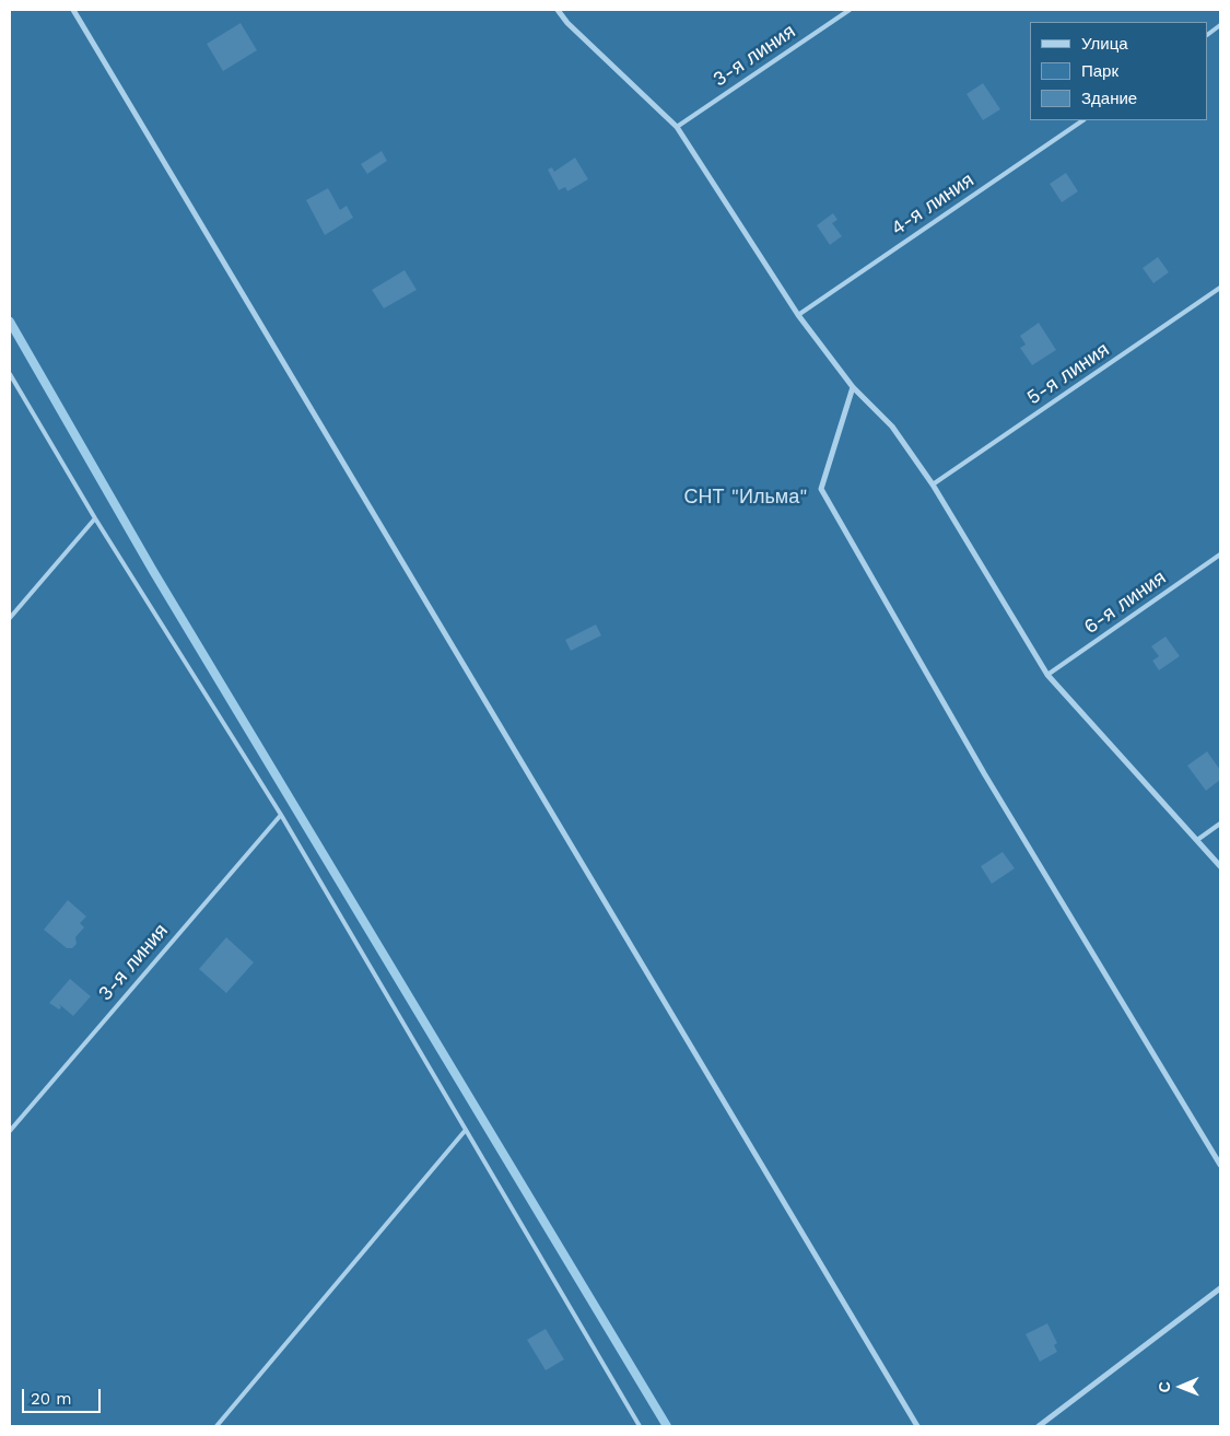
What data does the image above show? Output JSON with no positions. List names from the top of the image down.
{
  "streets": {
    "lane": [
      "3-я линия",
      "4-я линия",
      "5-я линия",
      "6-я линия"
    ]
  },
  "parks": ["СНТ \"Ильма\""],
  "legend": ["Улица", "Парк", "Здание"],
  "scale_bar": "20 m",
  "north": "left"
}
